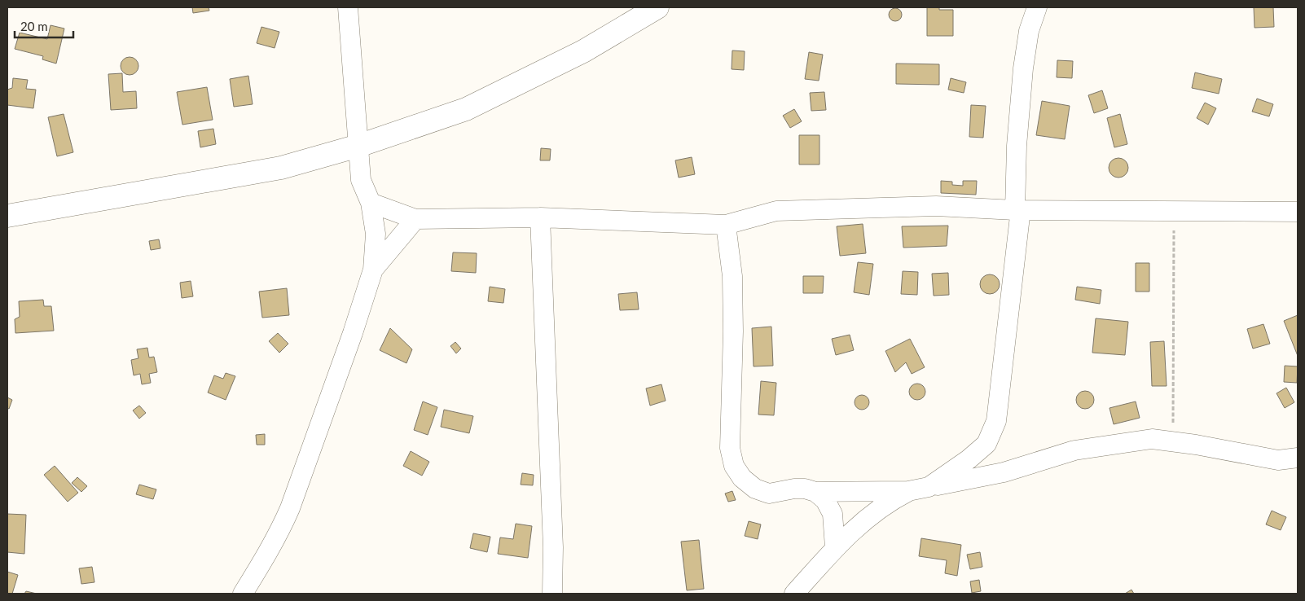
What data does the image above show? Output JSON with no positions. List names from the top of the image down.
{
  "scale_bar": "20 m"
}
